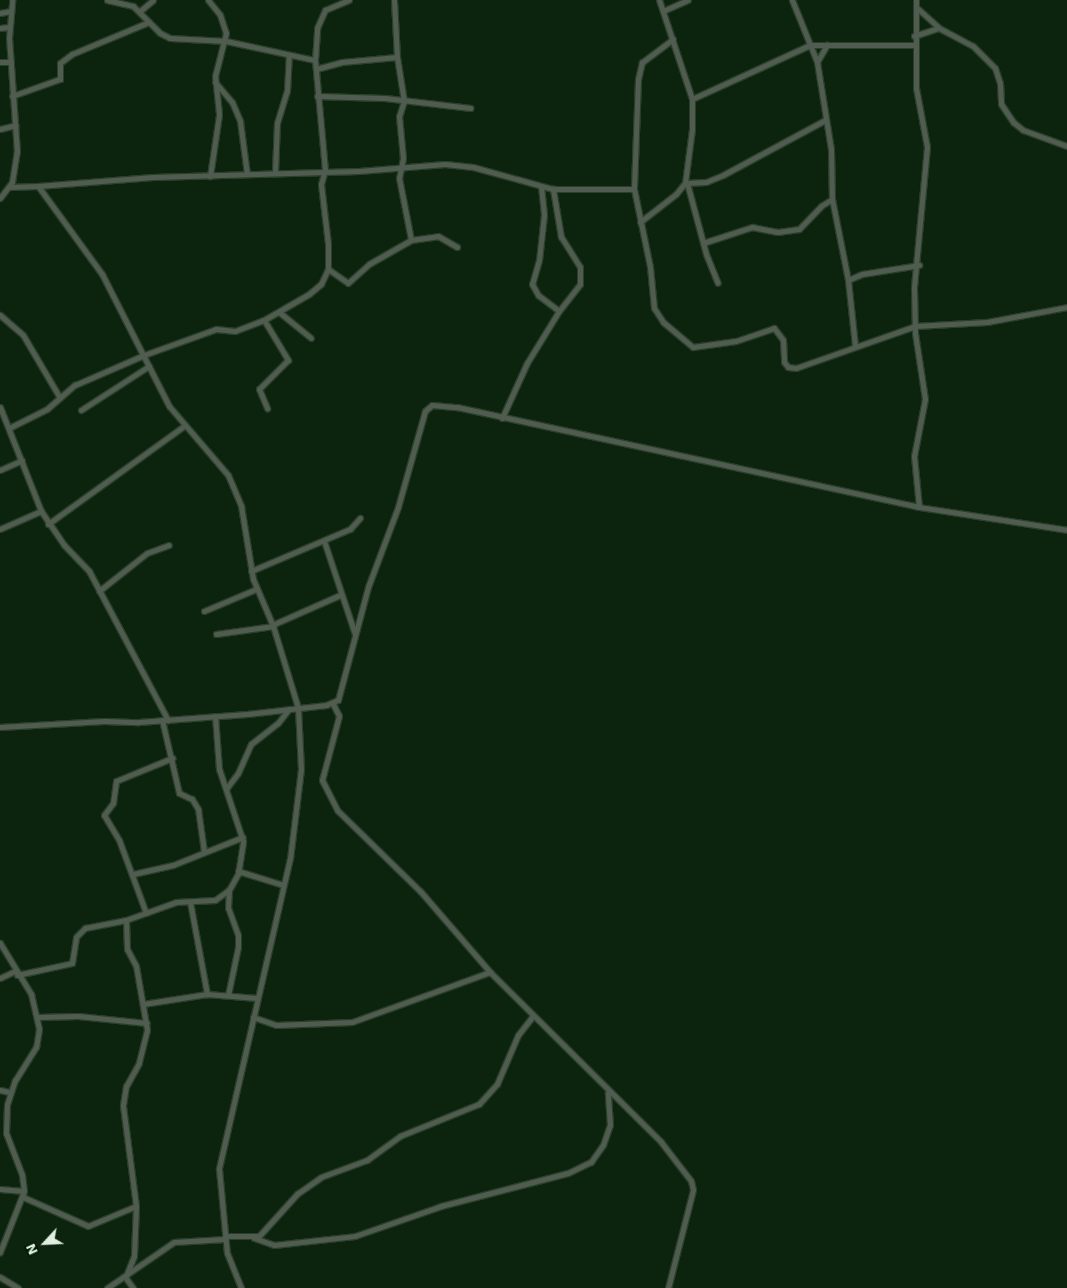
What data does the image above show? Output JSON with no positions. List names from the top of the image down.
{
  "north": "bottom left"
}
